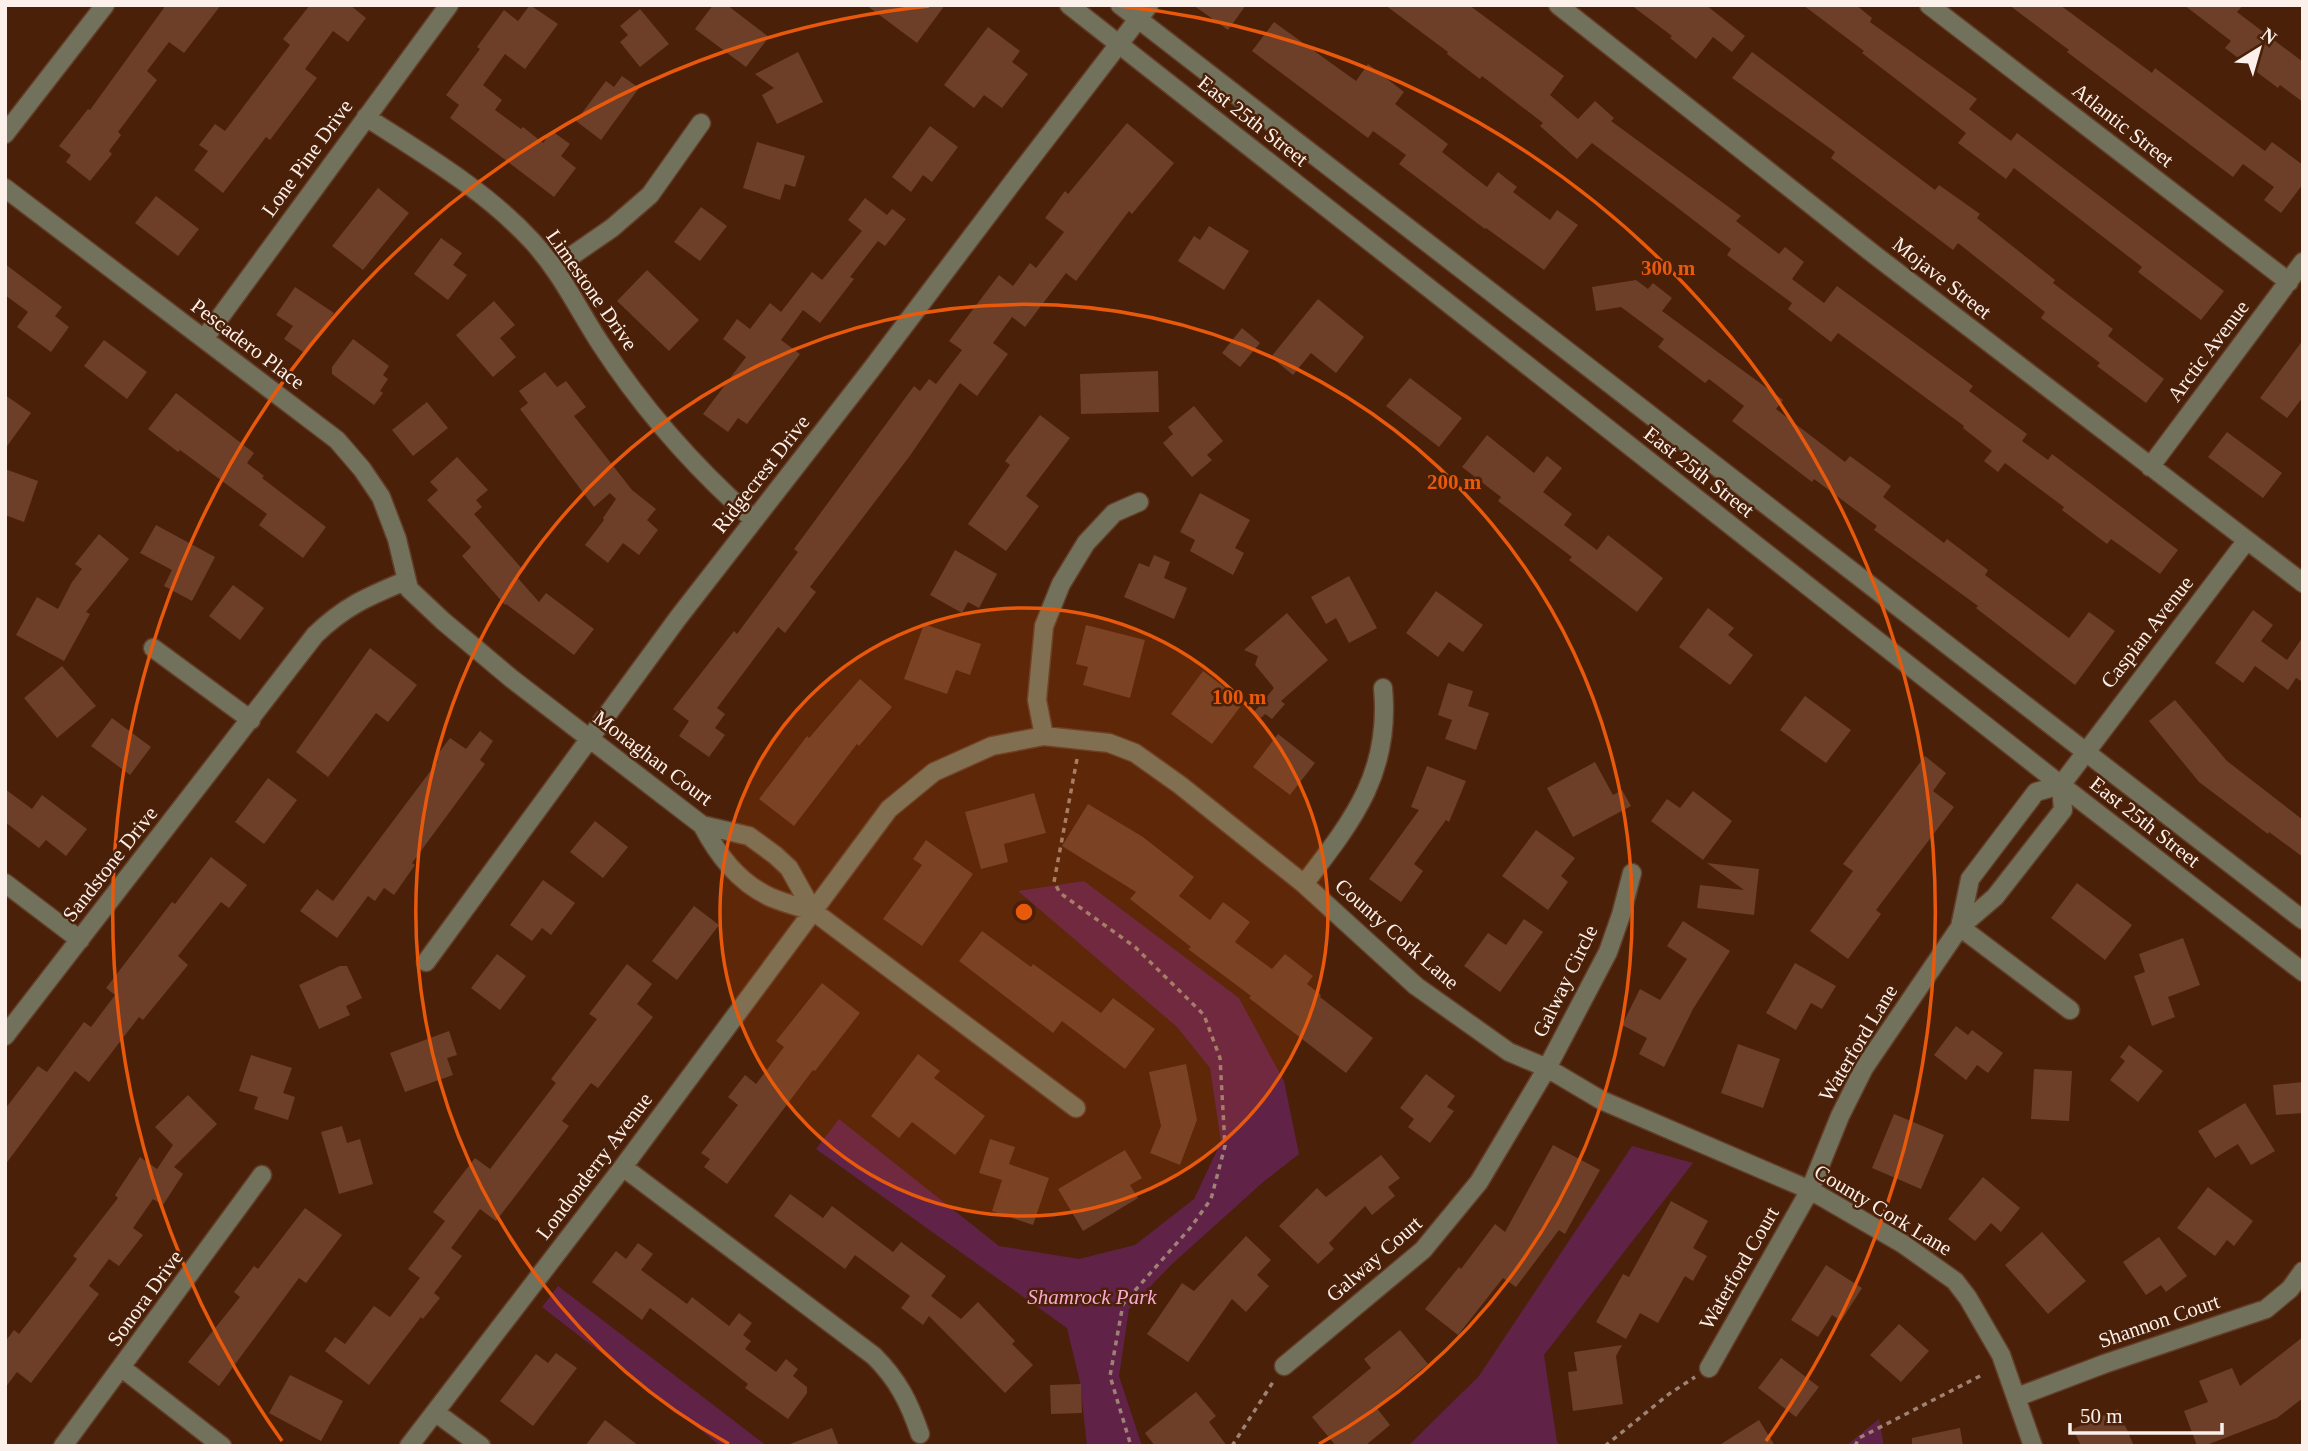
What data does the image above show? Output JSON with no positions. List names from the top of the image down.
{
  "streets": {
    "street": [
      "East 25th Street",
      "Atlantic Street",
      "Lone Pine Drive",
      "Mojave Street",
      "Limestone Drive",
      "Pescadero Place",
      "Arctic Avenue",
      "Ridgecrest Drive",
      "Caspian Avenue",
      "Monaghan Court",
      "Sandstone Drive",
      "County Cork Lane",
      "Galway Circle",
      "Waterford Lane",
      "Londonderry Avenue",
      "Galway Court",
      "Waterford Court",
      "Sonora Drive",
      "Shannon Court"
    ]
  },
  "crossings": [
    ["East 25th Street", "Ridgecrest Drive"],
    ["East 25th Street", "Caspian Avenue"],
    ["East 25th Street", "Waterford Lane"],
    ["Atlantic Street", "Arctic Avenue"],
    ["Lone Pine Drive", "Limestone Drive"],
    ["Lone Pine Drive", "Pescadero Place"],
    ["Mojave Street", "Arctic Avenue"],
    ["Mojave Street", "Caspian Avenue"],
    ["Limestone Drive", "Ridgecrest Drive"],
    ["Pescadero Place", "Monaghan Court"],
    ["Pescadero Place", "Sandstone Drive"],
    ["Ridgecrest Drive", "Monaghan Court"],
    ["Caspian Avenue", "Waterford Lane"],
    ["Monaghan Court", "Sandstone Drive"],
    ["Monaghan Court", "County Cork Lane"],
    ["Monaghan Court", "Londonderry Avenue"],
    ["County Cork Lane", "Galway Circle"],
    ["County Cork Lane", "Waterford Lane"],
    ["County Cork Lane", "Londonderry Avenue"],
    ["County Cork Lane", "Galway Court"],
    ["County Cork Lane", "Waterford Court"],
    ["County Cork Lane", "Shannon Court"],
    ["Galway Circle", "Galway Court"],
    ["Waterford Lane", "Waterford Court"]
  ],
  "parks": ["Shamrock Park"],
  "scale_bar": "50 m",
  "north": "top right",
  "rings": ["300 m", "200 m", "100 m"]
}
